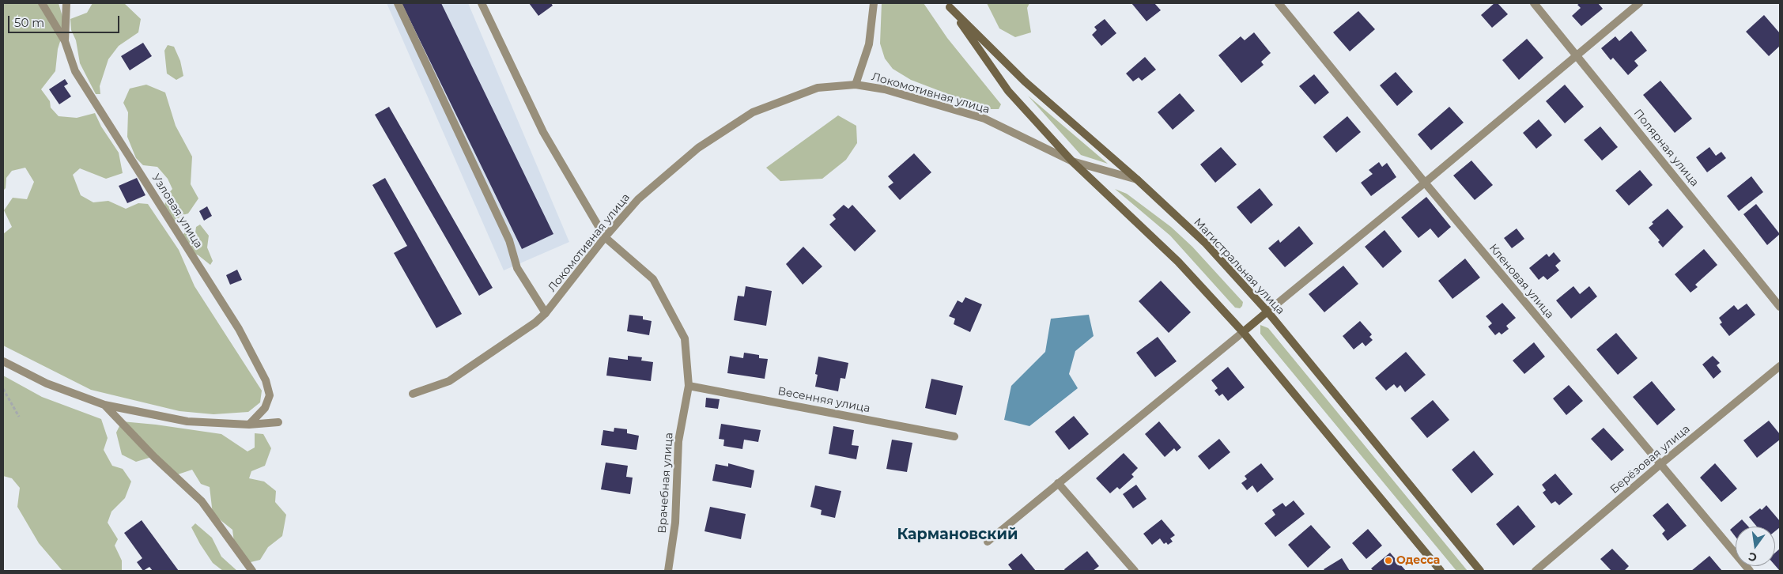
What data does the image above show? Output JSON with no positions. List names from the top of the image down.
{
  "streets": {
    "main road": ["Магистральная улица"],
    "street": [
      "Локомотивная улица",
      "Полярная улица",
      "Узловая улица",
      "Кленовая улица",
      "Весенняя улица",
      "Берёзовая улица",
      "Врачебная улица"
    ]
  },
  "crossings": [
    ["Локомотивная улица", "Магистральная улица"],
    ["Локомотивная улица", "Врачебная улица"],
    ["Кленовая улица", "Берёзовая улица"],
    ["Весенняя улица", "Врачебная улица"]
  ],
  "districts": ["Кармановский"],
  "places": ["Одесса"],
  "scale_bar": "50 m",
  "north": "bottom"
}
